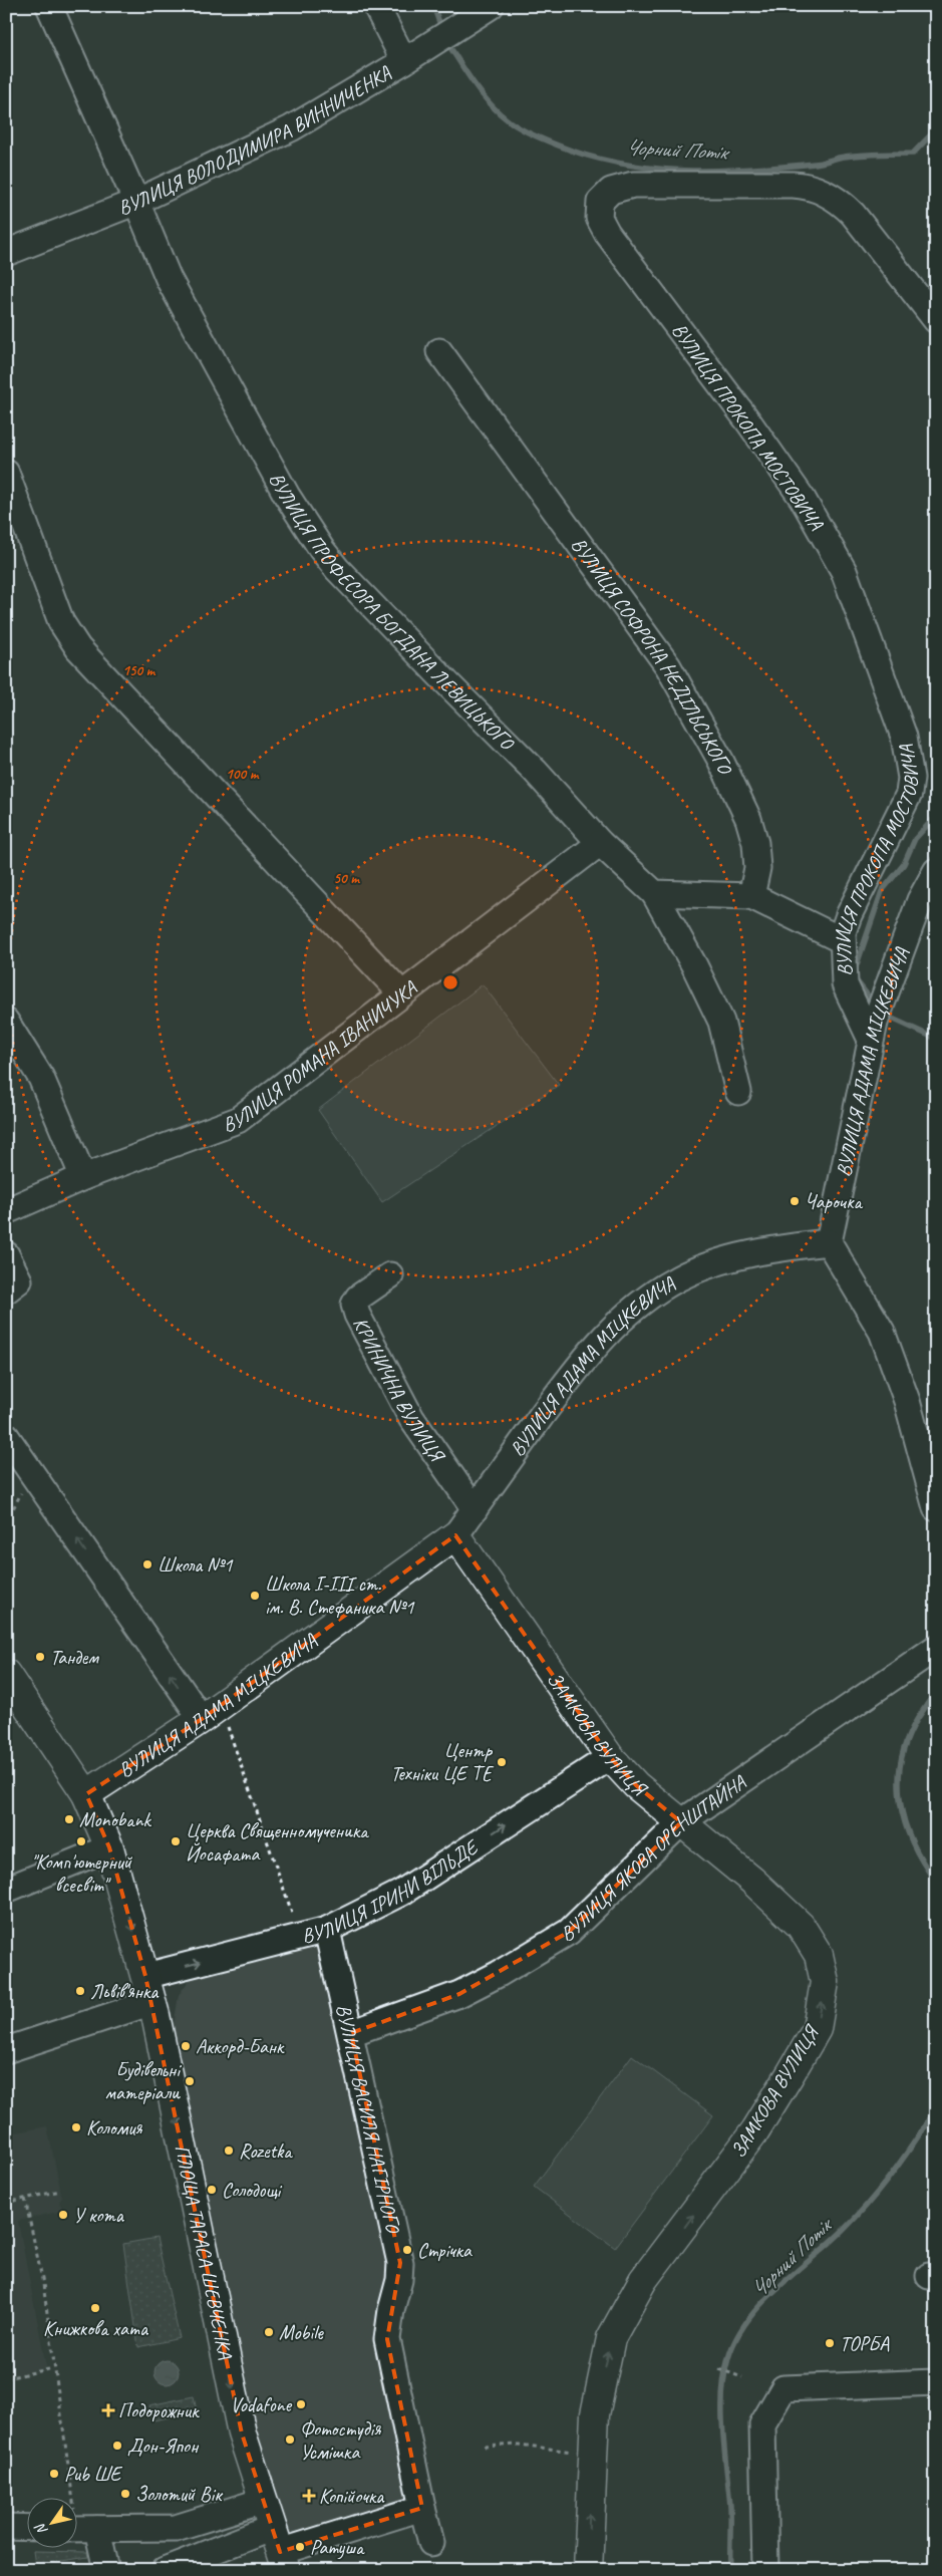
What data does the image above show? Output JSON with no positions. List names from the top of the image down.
{
  "streets": {
    "main road": ["ВУЛИЦЯ АДАМА МІЦКЕВИЧА", "ЗАМКОВА ВУЛИЦЯ", "ПЛОЩА ТАРАСА ШЕВЧЕНКА"],
    "street": [
      "ВУЛИЦЯ ВОЛОДИМИРА ВИННИЧЕНКА",
      "ВУЛИЦЯ ПРОКОПА МОСТОВИЧА",
      "ВУЛИЦЯ ПРОФЕСОРА БОГДАНА ЛЕВИЦЬКОГО",
      "ВУЛИЦЯ СОФРОНА НЕДІЛЬСЬКОГО",
      "ВУЛИЦЯ РОМАНА ІВАНИЧУКА",
      "КРИНИЧНА ВУЛИЦЯ",
      "ВУЛИЦЯ ЯКОВА ОРЕНШТАЙНА",
      "ВУЛИЦЯ ІРИНИ ВІЛЬДЕ",
      "ВУЛИЦЯ ВАСИЛЯ НАГІРНОГО"
    ]
  },
  "crossings": [
    ["ВУЛИЦЯ ВОЛОДИМИРА ВИННИЧЕНКА", "ВУЛИЦЯ ПРОФЕСОРА БОГДАНА ЛЕВИЦЬКОГО"],
    ["ВУЛИЦЯ ПРОКОПА МОСТОВИЧА", "ВУЛИЦЯ АДАМА МІЦКЕВИЧА"],
    ["ВУЛИЦЯ ПРОФЕСОРА БОГДАНА ЛЕВИЦЬКОГО", "ВУЛИЦЯ РОМАНА ІВАНИЧУКА"],
    ["ВУЛИЦЯ АДАМА МІЦКЕВИЧА", "КРИНИЧНА ВУЛИЦЯ"],
    ["ВУЛИЦЯ АДАМА МІЦКЕВИЧА", "ЗАМКОВА ВУЛИЦЯ"],
    ["ВУЛИЦЯ АДАМА МІЦКЕВИЧА", "ПЛОЩА ТАРАСА ШЕВЧЕНКА"],
    ["ЗАМКОВА ВУЛИЦЯ", "ВУЛИЦЯ ЯКОВА ОРЕНШТАЙНА"],
    ["ЗАМКОВА ВУЛИЦЯ", "ВУЛИЦЯ ІРИНИ ВІЛЬДЕ"],
    ["ВУЛИЦЯ ЯКОВА ОРЕНШТАЙНА", "ВУЛИЦЯ ВАСИЛЯ НАГІРНОГО"],
    ["ВУЛИЦЯ ІРИНИ ВІЛЬДЕ", "ВУЛИЦЯ ВАСИЛЯ НАГІРНОГО"],
    ["ВУЛИЦЯ ІРИНИ ВІЛЬДЕ", "ПЛОЩА ТАРАСА ШЕВЧЕНКА"]
  ],
  "one_way": ["ЗАМКОВА ВУЛИЦЯ", "ВУЛИЦЯ ІРИНИ ВІЛЬДЕ", "ПЛОЩА ТАРАСА ШЕВЧЕНКА"],
  "water": ["Чорний Потік"],
  "places": {
    "other": [
      "Чарочка",
      "Школа №1",
      "Школа I-III ст. ім. В. Стефаника №1",
      "Тандем",
      "Центр Техніки ЦЕ ТЕ",
      "Monobank",
      "\"Комп'ютерний всесвіт\"",
      "Церква Священномученика Йосафата",
      "Львів'янка",
      "Аккорд-Банк",
      "Будівельні матеріали",
      "Коломия",
      "Rozetka",
      "Солодощі",
      "У кота",
      "Стрічка",
      "Книжкова хата",
      "Mobile",
      "ТОРБА",
      "Vodafone",
      "Фотостудія Усмішка",
      "Дон-Япон",
      "Pub ШЕ",
      "Золотий Вік",
      "Ратуша"
    ],
    "health": ["Подорожник", "Копійочка"]
  },
  "north": "bottom left",
  "rings": ["150 m", "100 m", "50 m"]
}
